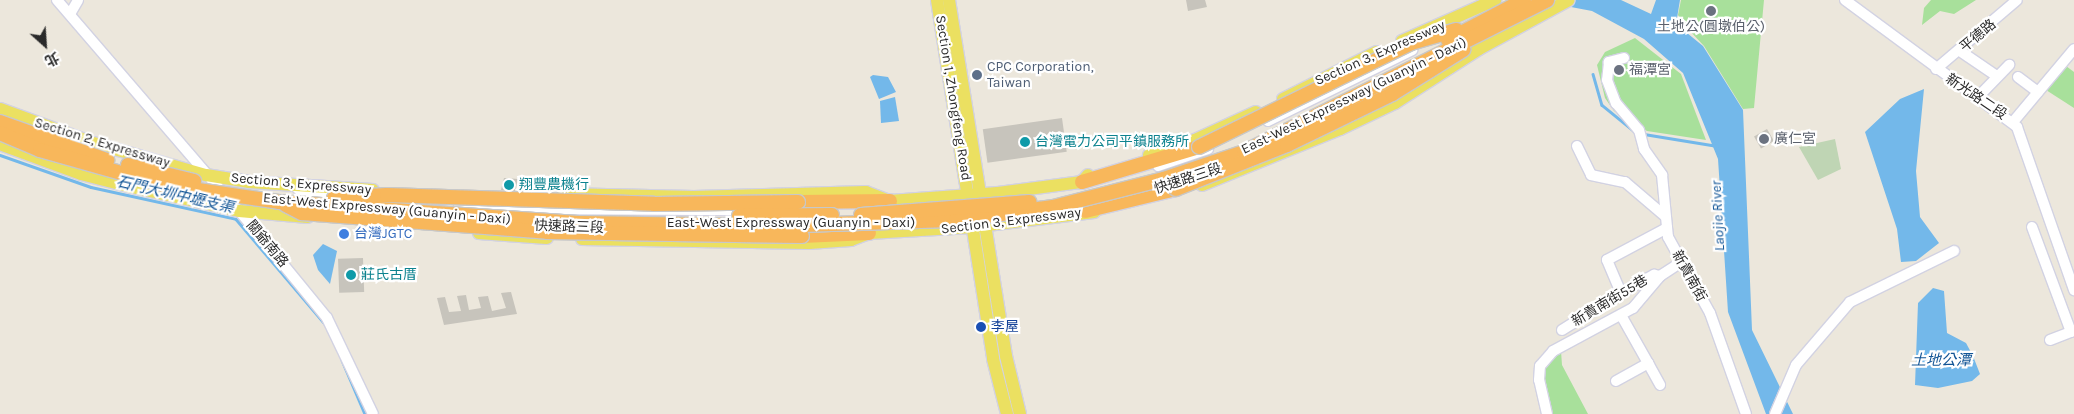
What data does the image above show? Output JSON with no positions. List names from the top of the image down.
{
  "streets": {
    "highway": ["East-West Expressway (Guanyin - Daxi)"],
    "main road": ["Section 3, Expressway", "Section 1, Zhongfeng Road", "Section 2, Expressway"],
    "street": [
      "平德路",
      "新光路二段",
      "快速路三段",
      "關爺南路",
      "新貴南街",
      "新貴南街55巷"
    ]
  },
  "crossings": [
    ["平德路", "新光路二段"],
    ["Section 3, Expressway", "Section 1, Zhongfeng Road"],
    ["Section 3, Expressway", "Section 2, Expressway"],
    ["Section 3, Expressway", "快速路三段"],
    ["Section 3, Expressway", "關爺南路"],
    ["Section 2, Expressway", "關爺南路"]
  ],
  "water": ["石門大圳中壢支渠", "Laojie River", "土地公潭"],
  "places": [
    "土地公(圓墩伯公)",
    "福潭宮",
    "CPC Corporation, Taiwan",
    "廣仁宮",
    "台灣電力公司平鎮服務所",
    "翔豐農機行",
    "台灣JGTC",
    "莊氏古厝",
    "李屋"
  ],
  "north": "bottom right"
}
